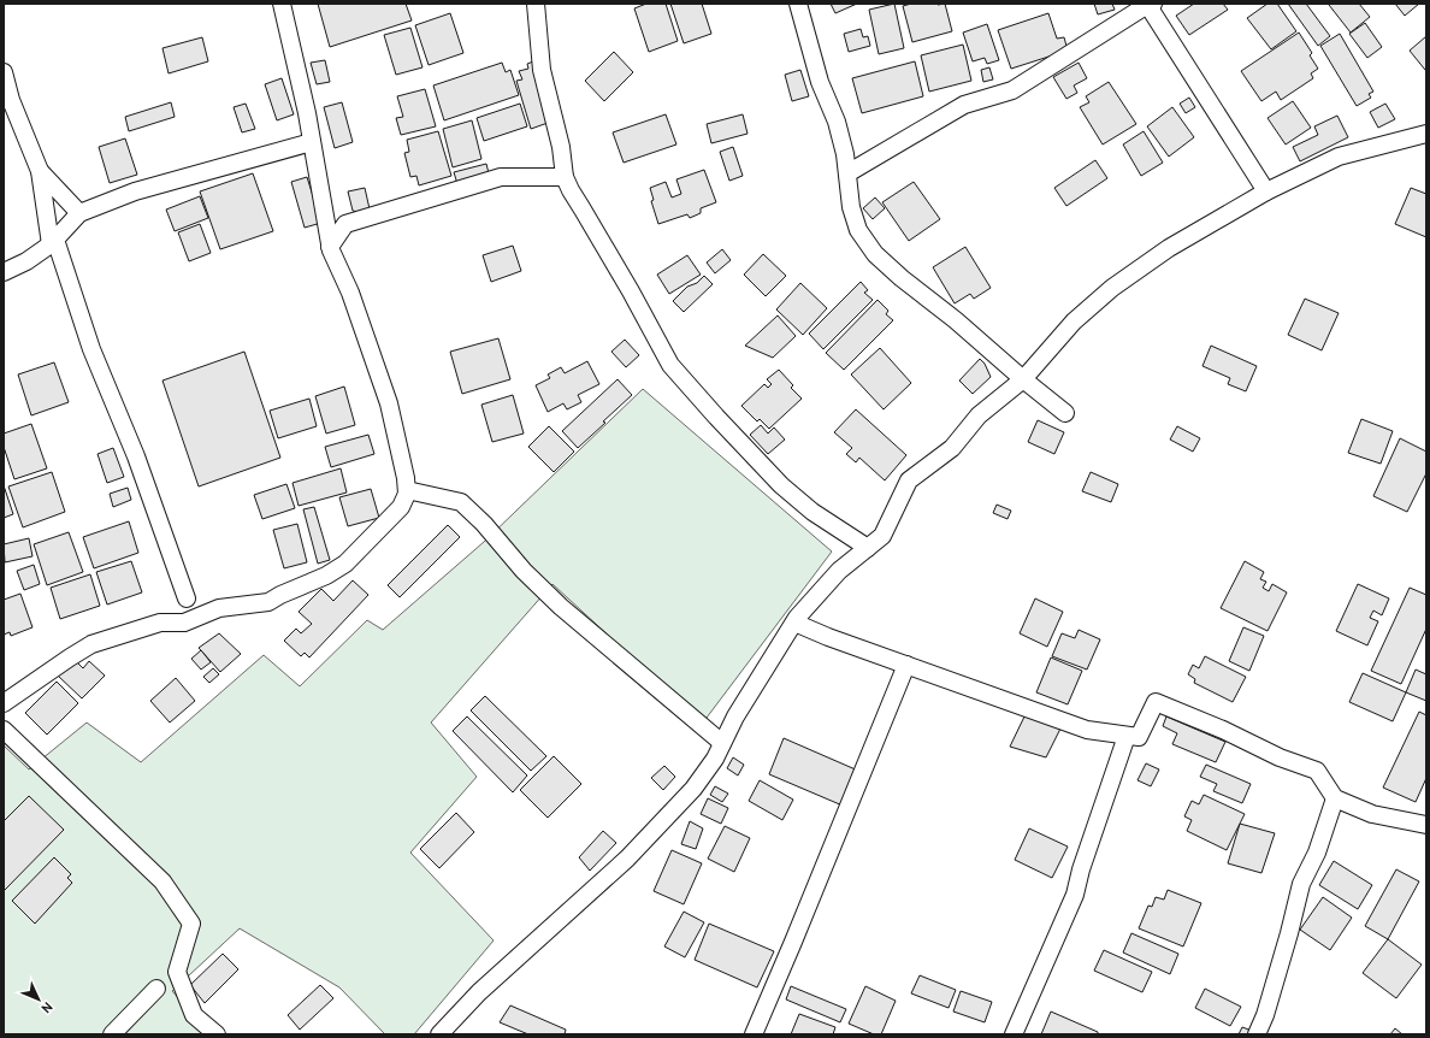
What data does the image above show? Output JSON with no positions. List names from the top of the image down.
{
  "north": "bottom right"
}
